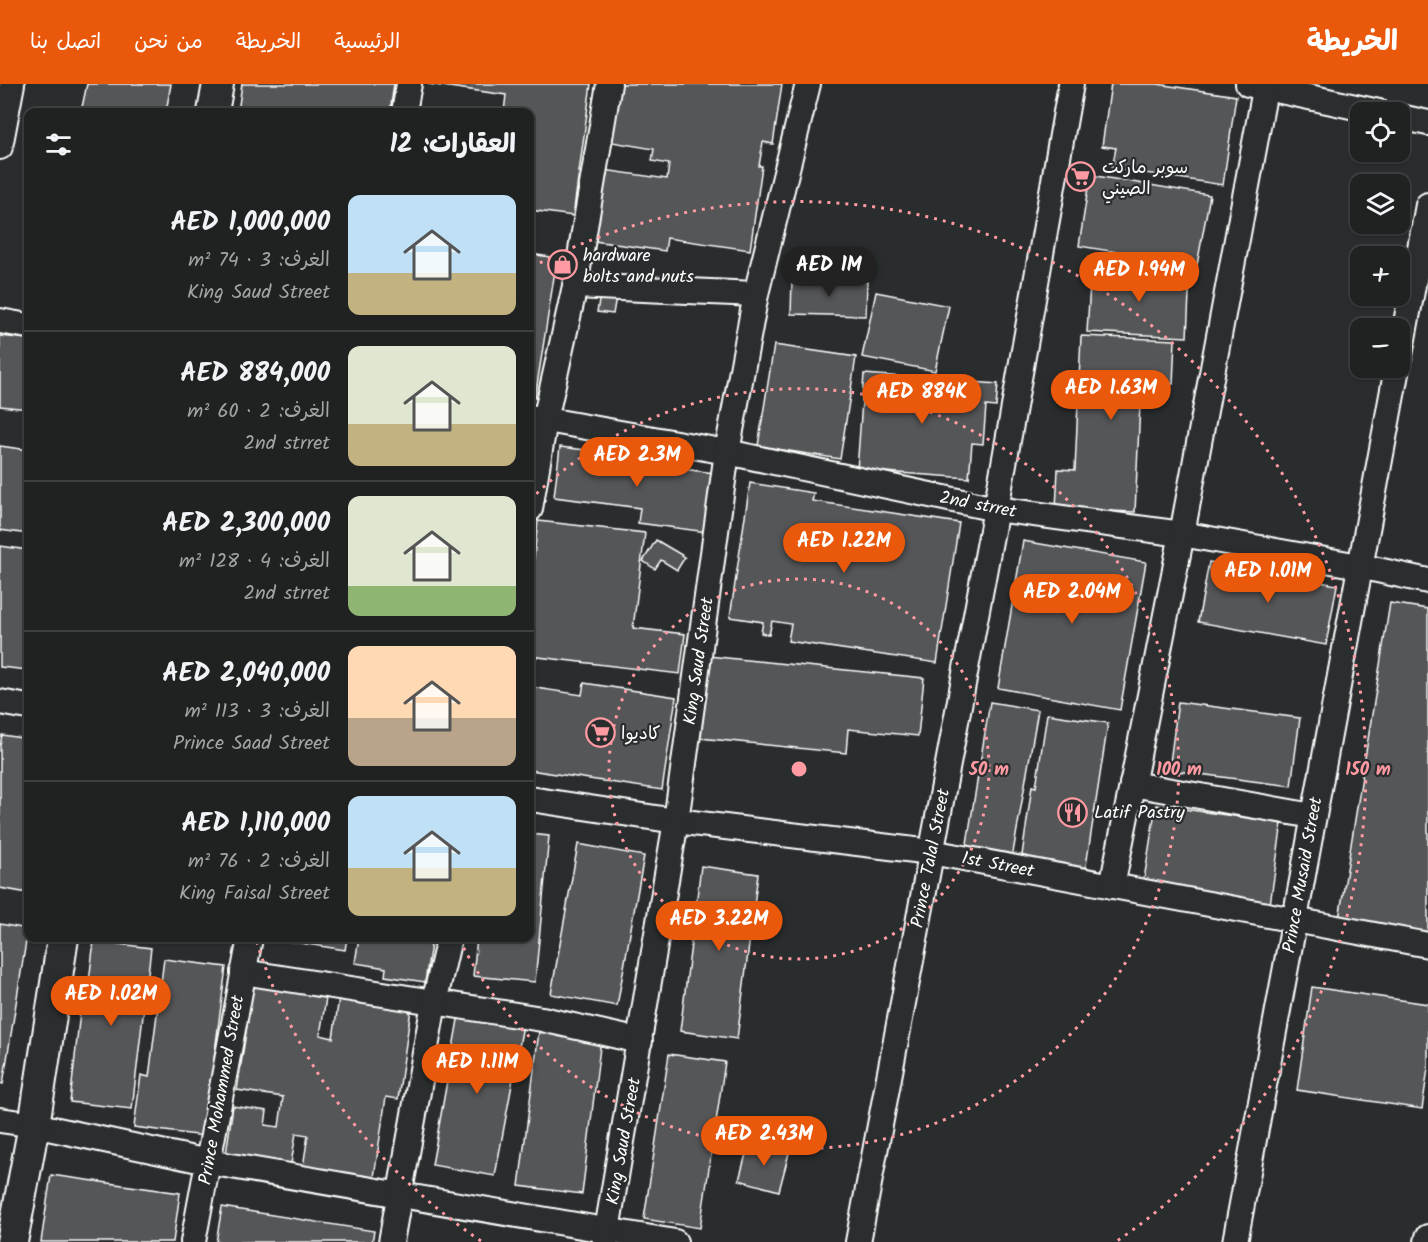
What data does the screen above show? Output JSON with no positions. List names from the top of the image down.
{
  "streets": {
    "street": [
      "2nd strret",
      "King Saud Street",
      "Prince Talal Street",
      "1st Street",
      "Prince Musaid Street",
      "Prince Mohammed Street"
    ]
  },
  "crossings": [
    ["2nd strret", "King Saud Street"],
    ["2nd strret", "Prince Talal Street"],
    ["2nd strret", "Prince Musaid Street"],
    ["King Saud Street", "1st Street"],
    ["Prince Talal Street", "1st Street"],
    ["1st Street", "Prince Musaid Street"]
  ],
  "places": {
    "supermarket": ["سوبر ماركت الصيني", "كاديوا"],
    "shop": ["hardware bolts and nuts"],
    "restaurant": ["Latif Pastry"]
  },
  "page": {
    "header": "الخريطة",
    "nav": [
      "الرئيسية",
      "الخريطة",
      "من نحن",
      "اتصل بنا"
    ],
    "map_buttons": ["+", "−"],
    "heading": "العقارات: 12",
    "list": [
      {
        "name": "AED 1,000,000",
        "note": "الغرف: 3 · 74 m² · King Saud Street"
      },
      {
        "name": "AED 884,000",
        "note": "الغرف: 2 · 60 m² · 2nd strret"
      },
      {
        "name": "AED 2,300,000",
        "note": "الغرف: 4 · 128 m² · 2nd strret"
      },
      {
        "name": "AED 2,040,000",
        "note": "الغرف: 3 · 113 m² · Prince Saad Street"
      },
      {
        "name": "AED 1,110,000",
        "note": "الغرف: 2 · 76 m² · King Faisal Street"
      }
    ],
    "price": [
      "AED 1M",
      "AED 1.94M",
      "AED 1.63M",
      "AED 884K",
      "AED 2.3M",
      "AED 1.22M",
      "AED 1.01M",
      "AED 2.04M",
      "AED 3.22M",
      "AED 1.02M",
      "AED 1.11M",
      "AED 2.43M"
    ]
  },
  "rings": ["50 m", "100 m", "150 m"]
}
